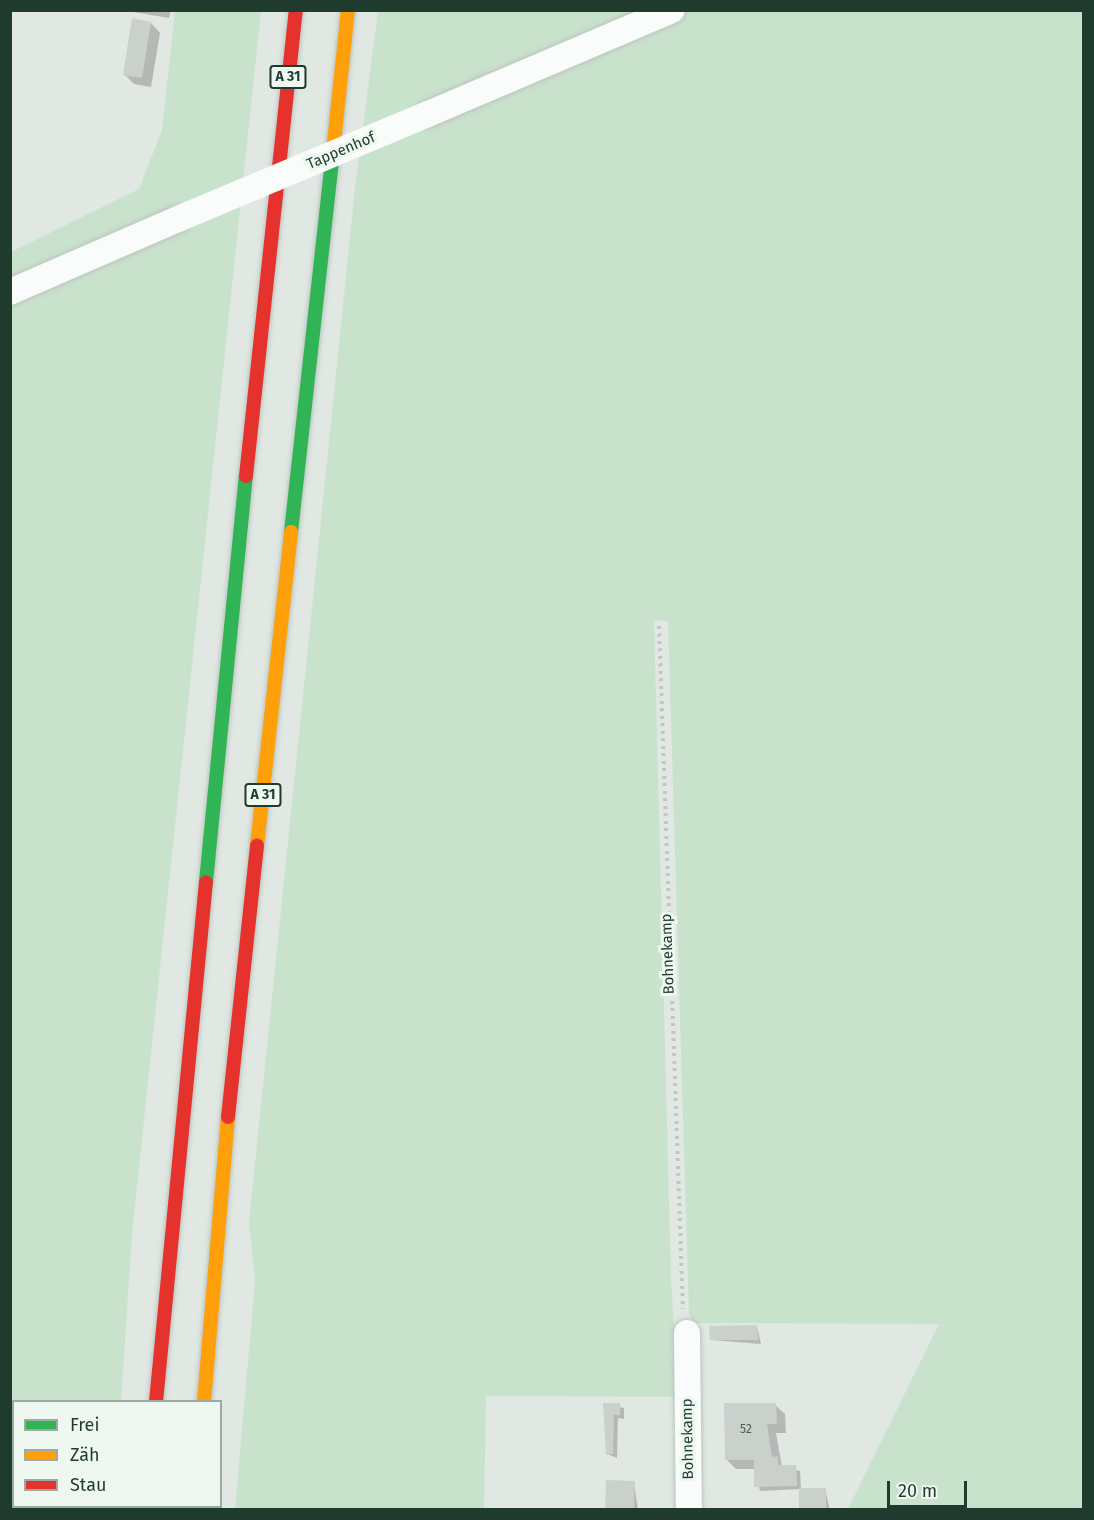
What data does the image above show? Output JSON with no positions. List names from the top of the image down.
{
  "streets": {
    "highway": ["A 31"],
    "street": ["Tappenhof", "Bohnekamp"]
  },
  "house_numbers": ["52"],
  "legend": ["Frei", "Zäh", "Stau"],
  "scale_bar": "20 m"
}
